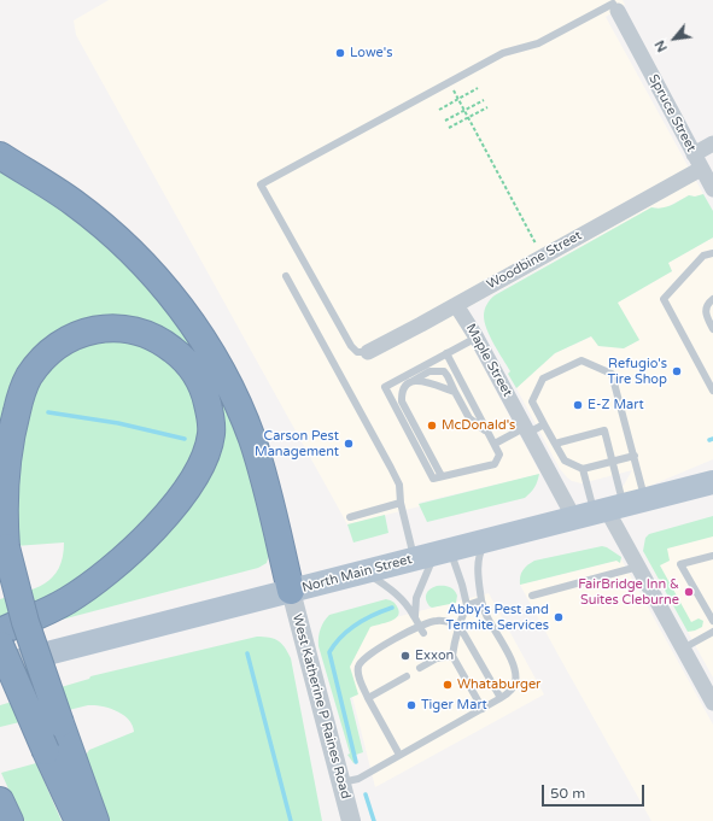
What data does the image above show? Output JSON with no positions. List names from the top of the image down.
{
  "streets": {
    "main road": ["North Main Street"],
    "street": [
      "Spruce Street",
      "Woodbine Street",
      "Maple Street",
      "West Katherine P Raines Road"
    ]
  },
  "crossings": [
    ["Spruce Street", "Woodbine Street"],
    ["Woodbine Street", "Maple Street"],
    ["Maple Street", "North Main Street"],
    ["North Main Street", "West Katherine P Raines Road"]
  ],
  "places": [
    "Lowe's",
    "Refugio's Tire Shop",
    "E-Z Mart",
    "McDonald's",
    "Carson Pest Management",
    "FairBridge Inn & Suites Cleburne",
    "Abby's Pest and Termite Services",
    "Exxon",
    "Whataburger",
    "Tiger Mart"
  ],
  "scale_bar": "50 m",
  "north": "bottom left"
}
